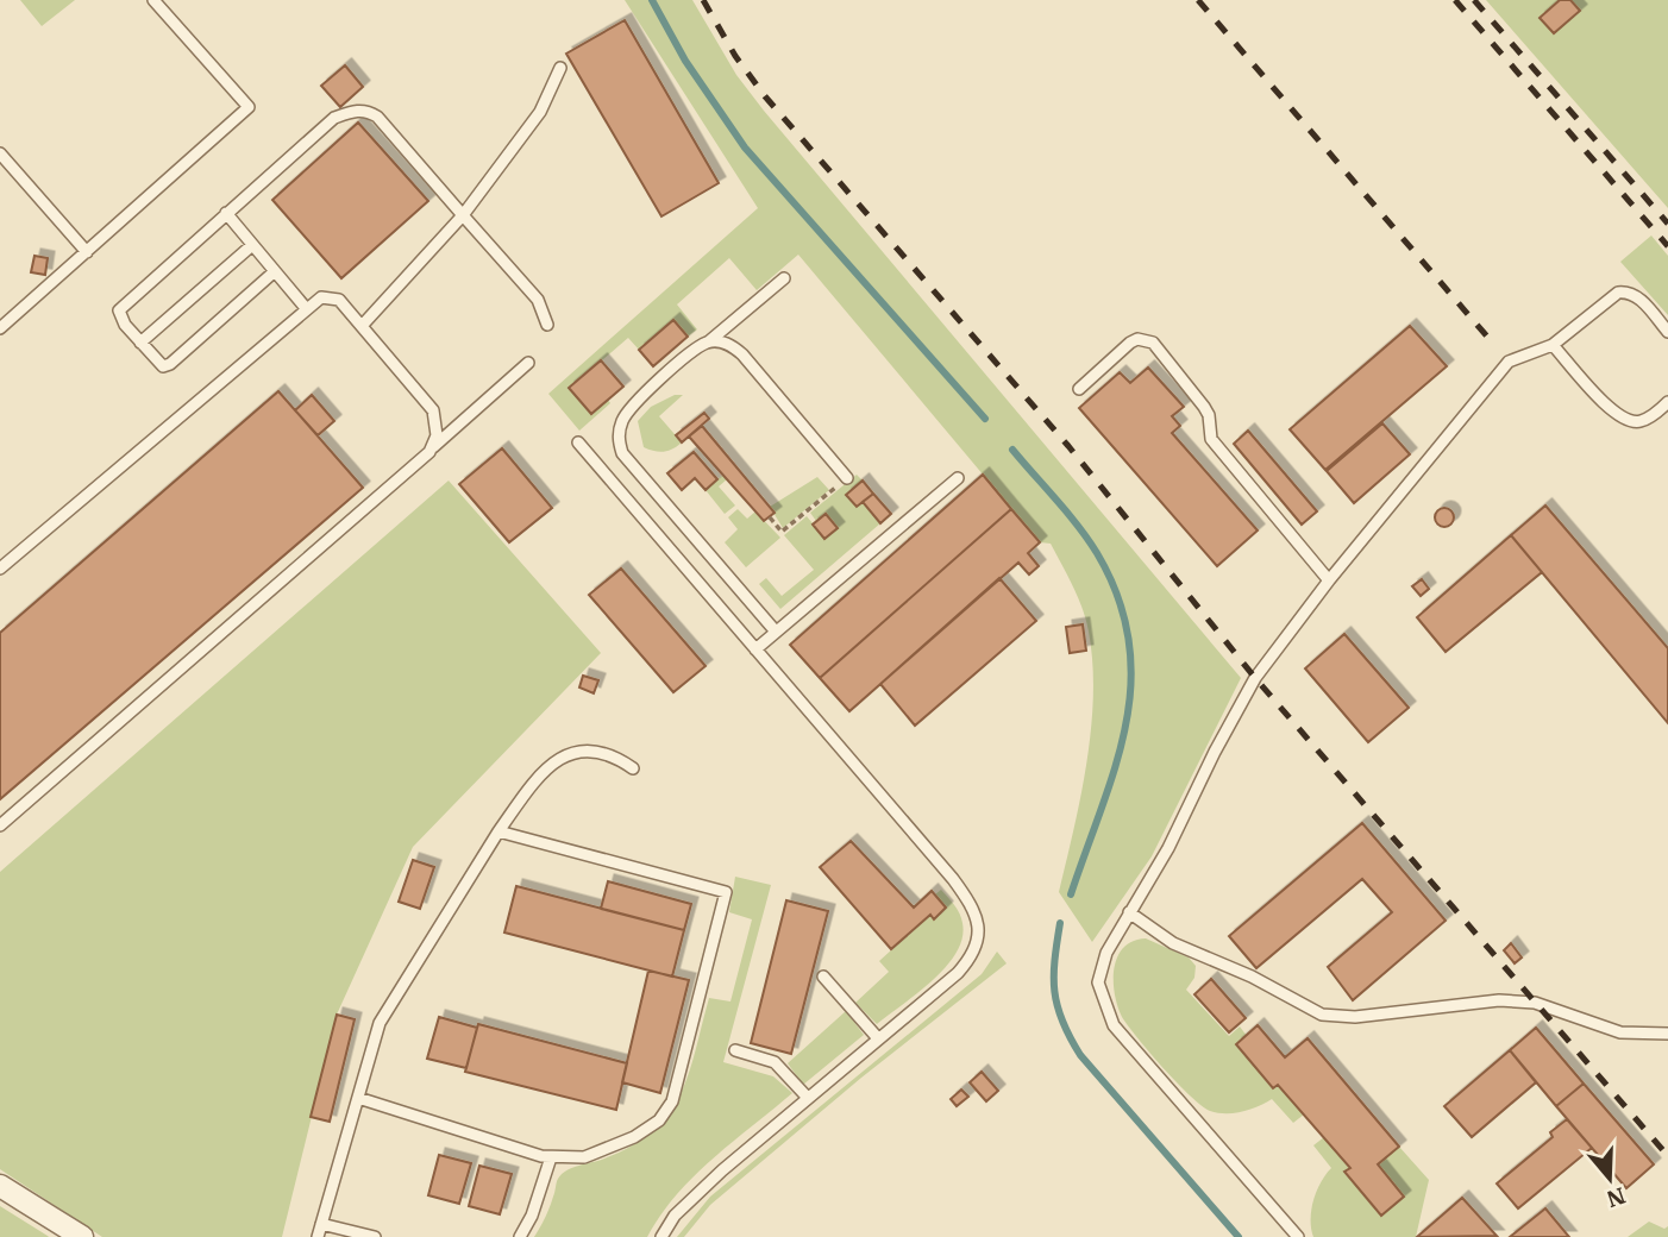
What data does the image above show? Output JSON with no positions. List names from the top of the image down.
{
  "north": "bottom"
}
